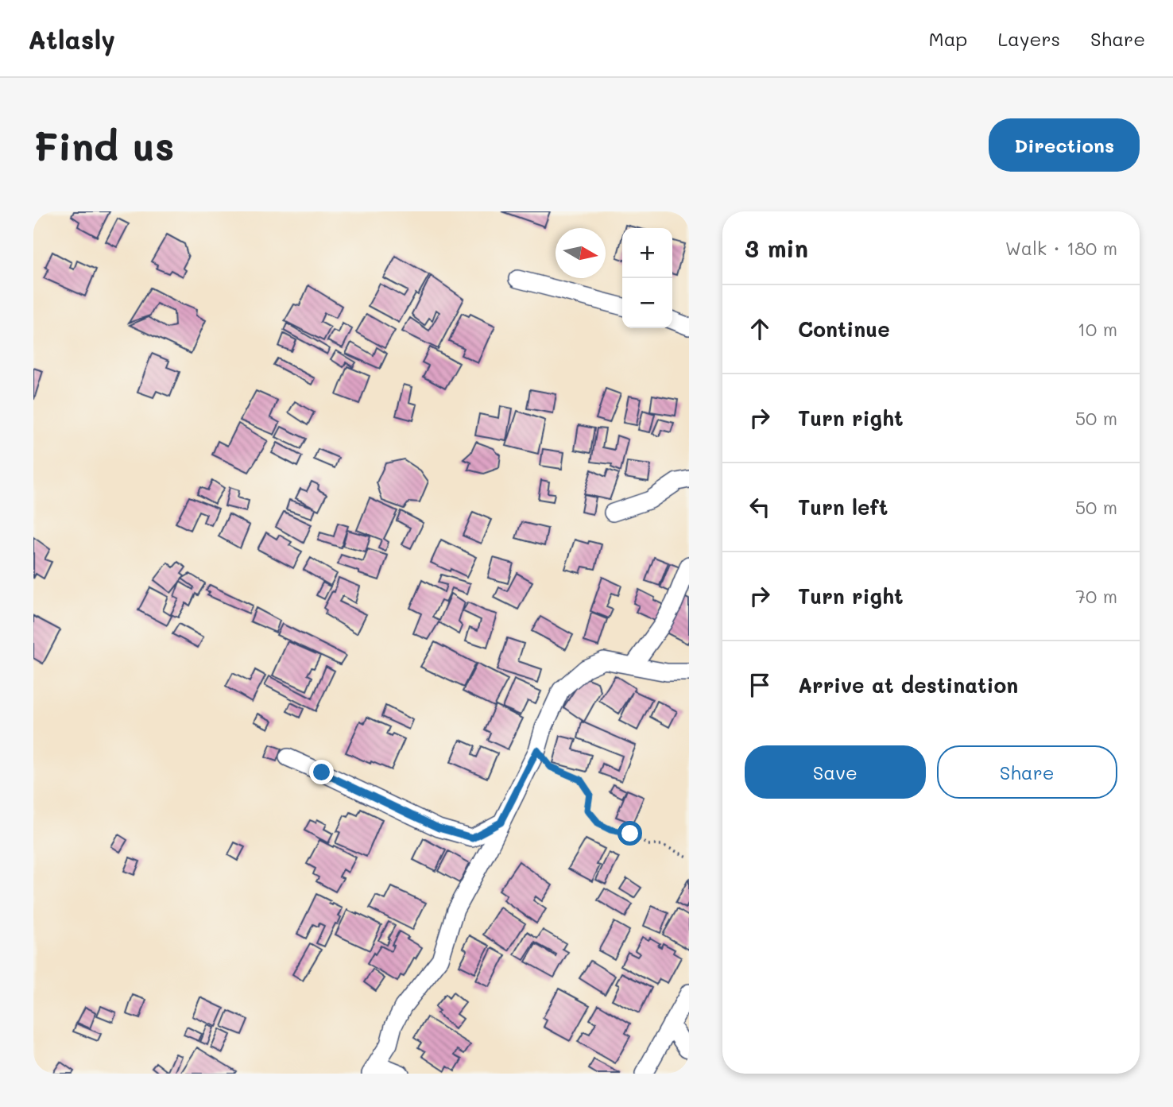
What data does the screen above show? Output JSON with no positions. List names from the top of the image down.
{
  "north": "right",
  "page": {
    "header": "Atlasly",
    "nav": ["Map", "Layers", "Share"],
    "buttons": [
      "Directions",
      ["Save", "Share"]
    ],
    "title": "Find us",
    "heading": ["3 min", "Walk · 180 m"],
    "map_buttons": ["+", "−"],
    "list": [
      ["Continue", "10 m"],
      ["Turn right", "50 m"],
      ["Turn left", "50 m"],
      ["Turn right", "70 m"],
      "Arrive at destination"
    ]
  }
}
